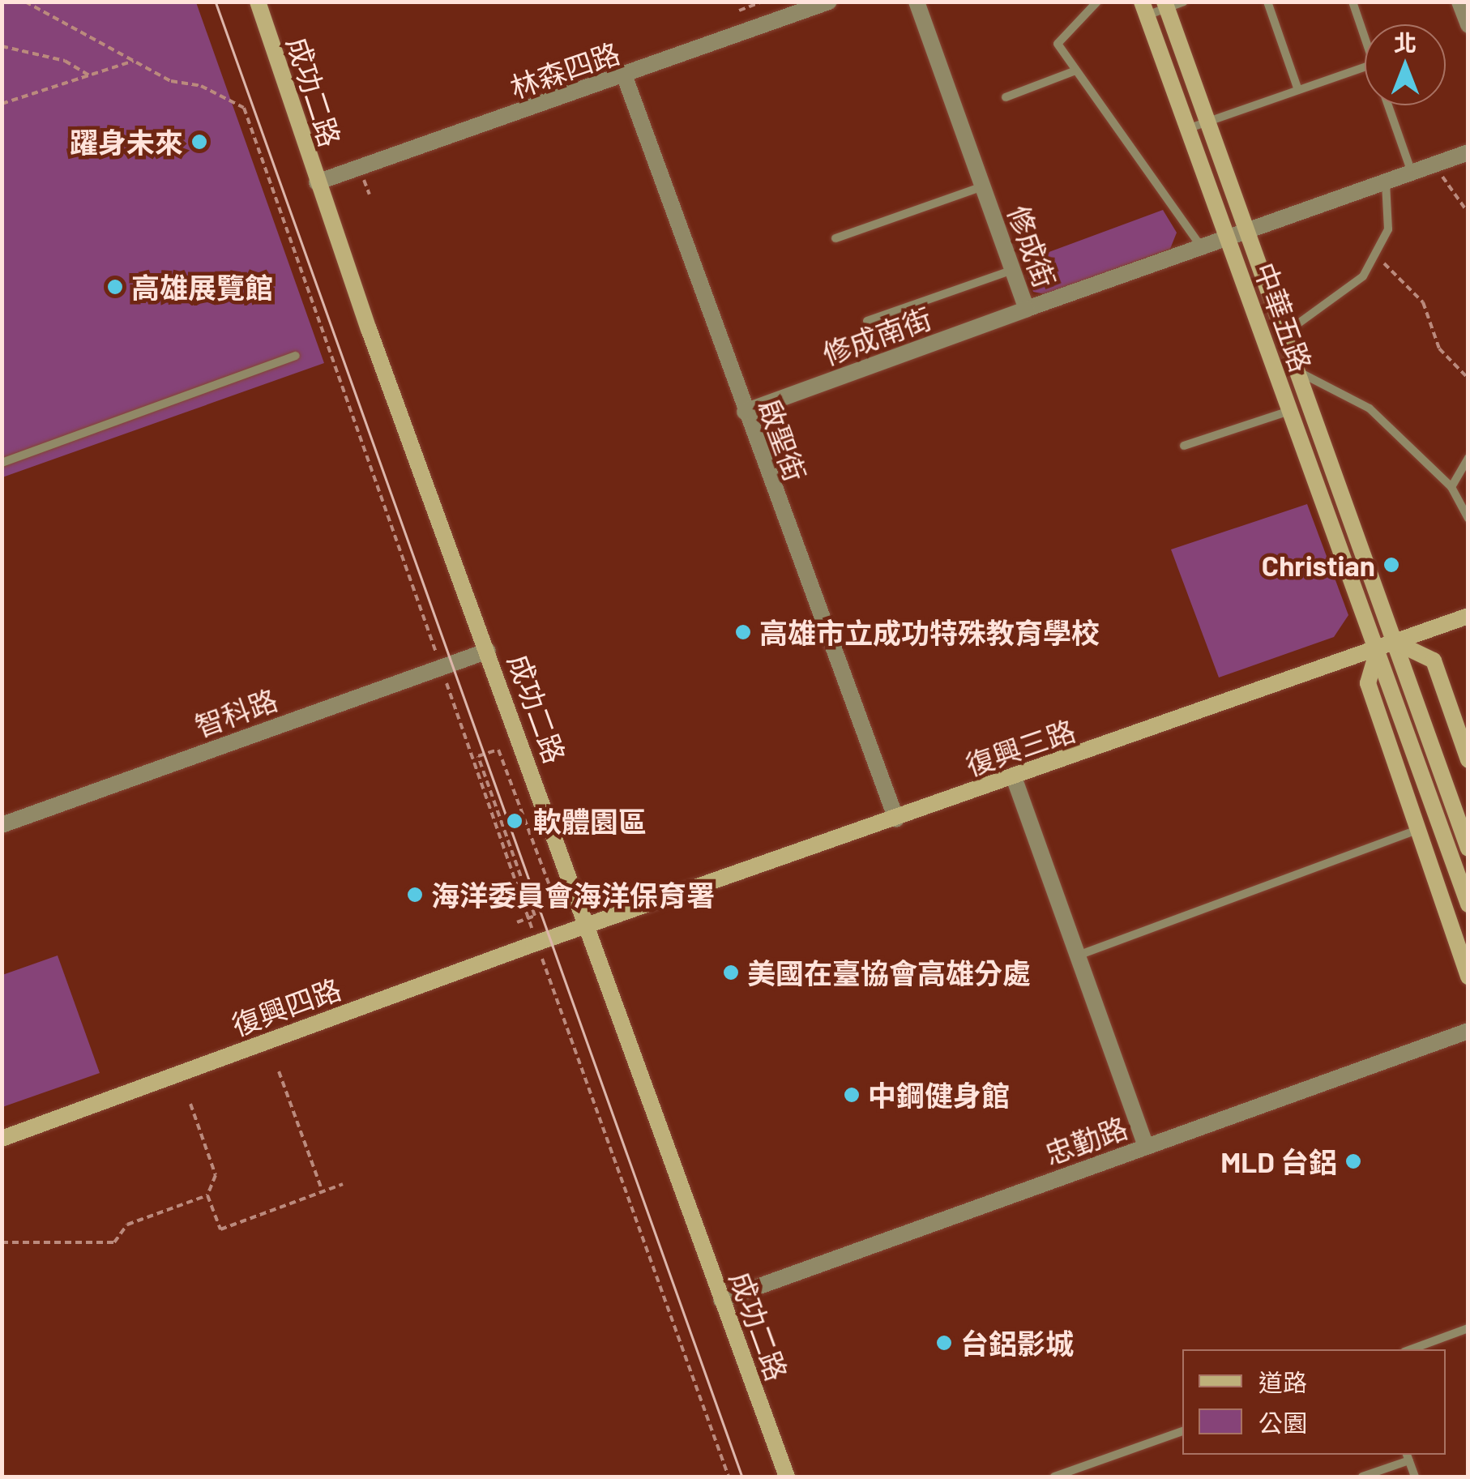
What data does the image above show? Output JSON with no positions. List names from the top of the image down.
{
  "streets": {
    "street": [
      "林森四路",
      "成功二路",
      "修成街",
      "中華五路",
      "修成南街",
      "啟聖街",
      "智科路",
      "復興三路",
      "復興四路",
      "忠勤路"
    ]
  },
  "crossings": [
    ["林森四路", "成功二路"],
    ["林森四路", "啟聖街"],
    ["成功二路", "智科路"],
    ["成功二路", "復興三路"],
    ["成功二路", "復興四路"],
    ["成功二路", "忠勤路"],
    ["修成街", "中華五路"],
    ["修成街", "修成南街"],
    ["中華五路", "復興三路"],
    ["修成南街", "啟聖街"],
    ["啟聖街", "復興三路"],
    ["復興三路", "復興四路"]
  ],
  "places": [
    "躍身未來",
    "高雄展覽館",
    "Christian",
    "高雄市立成功特殊教育學校",
    "軟體園區",
    "海洋委員會海洋保育署",
    "美國在臺協會高雄分處",
    "中鋼健身館",
    "MLD 台鋁",
    "台鋁影城"
  ],
  "legend": ["道路", "公園"],
  "north": "top"
}
